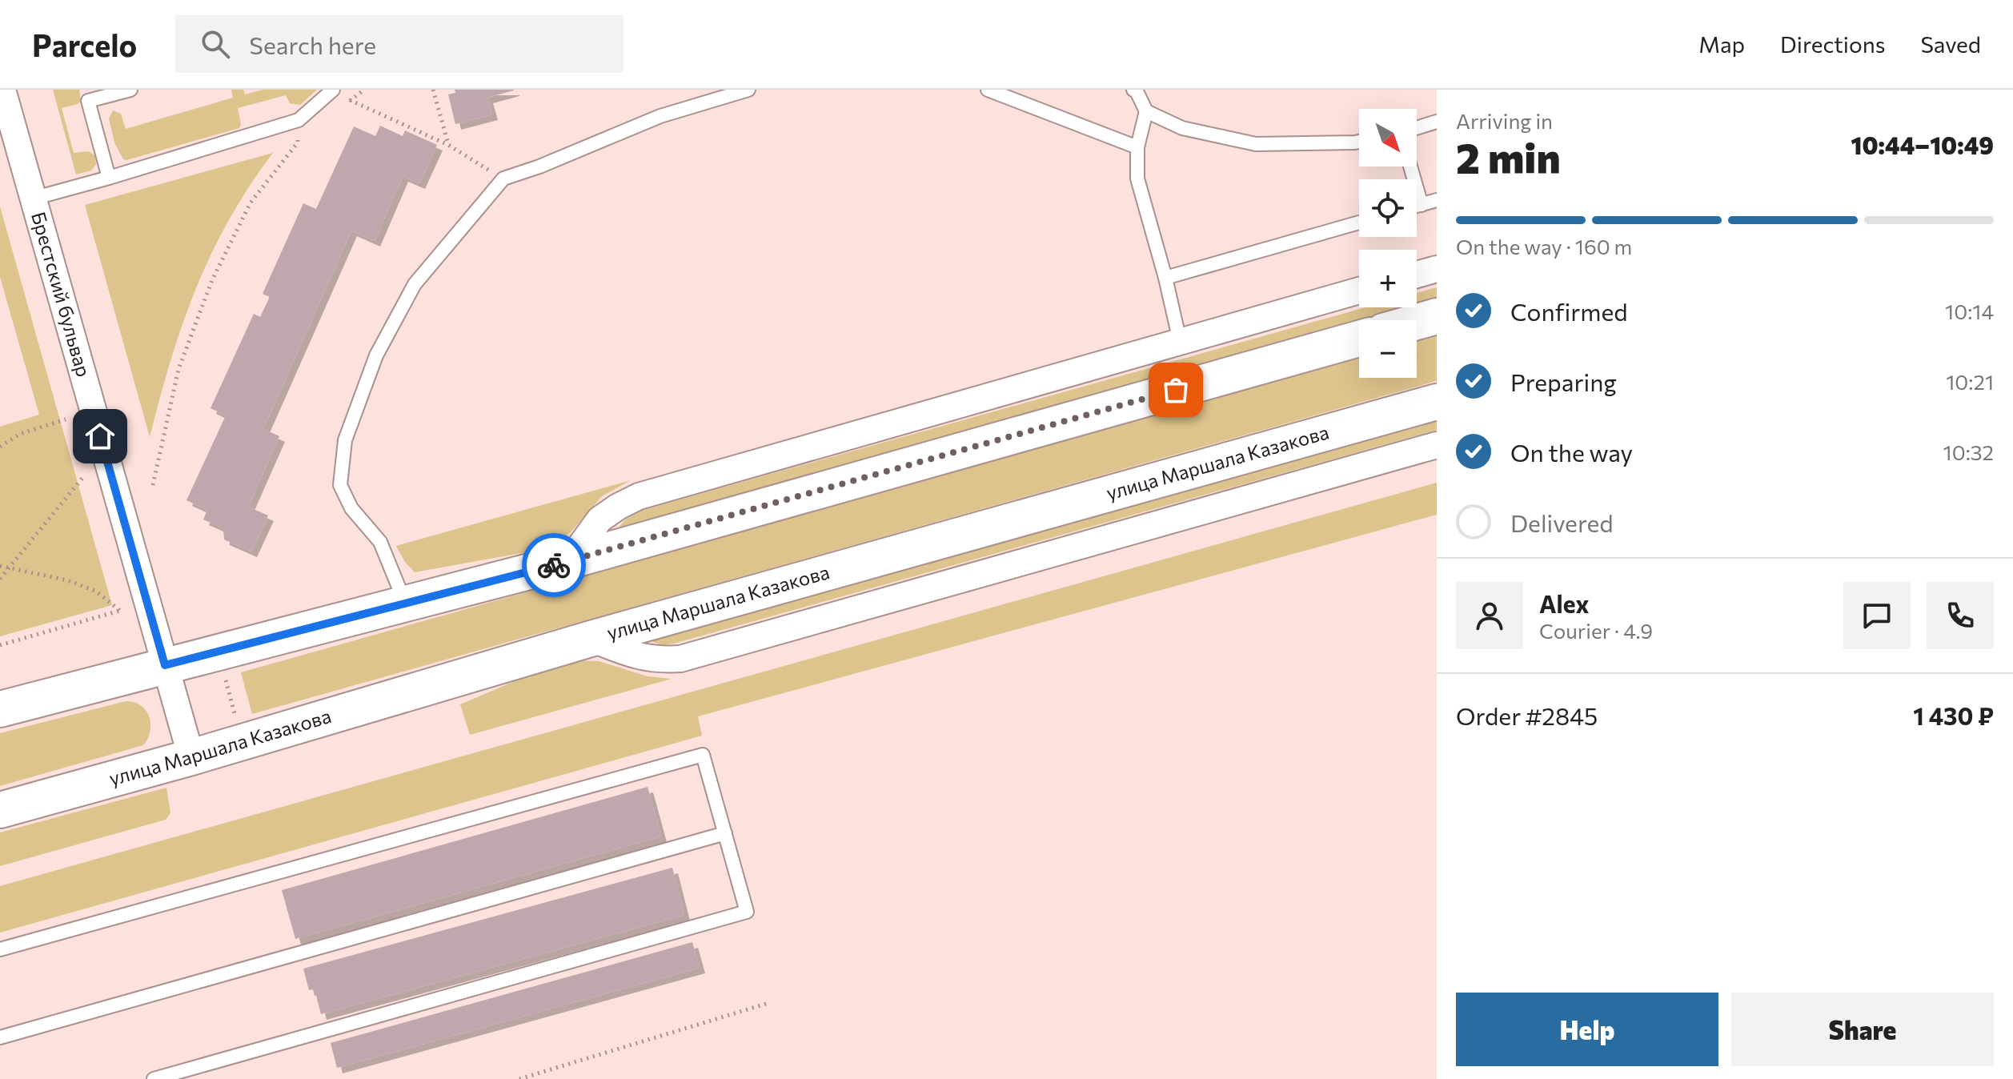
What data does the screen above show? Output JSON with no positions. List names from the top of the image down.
{
  "streets": {
    "main road": ["улица Маршала Казакова"],
    "street": ["Брестский бульвар"]
  },
  "crossings": [
    ["Брестский бульвар", "улица Маршала Казакова"]
  ],
  "north": "bottom right",
  "page": {
    "header": "Parcelo",
    "search": "Search here",
    "nav": ["Map", "Directions", "Saved"],
    "heading": ["2 min", "Arriving in", "10:44–10:49"],
    "panel": [
      "Alex",
      "Courier · 4.9",
      "Order #2845",
      "1 430 ₽"
    ],
    "map_buttons": ["+", "−"],
    "bar": "On the way · 160 m",
    "list": [
      ["Confirmed", "10:14"],
      ["Preparing", "10:21"],
      ["On the way", "10:32"],
      "Delivered"
    ],
    "buttons": ["Help", "Share"]
  }
}
